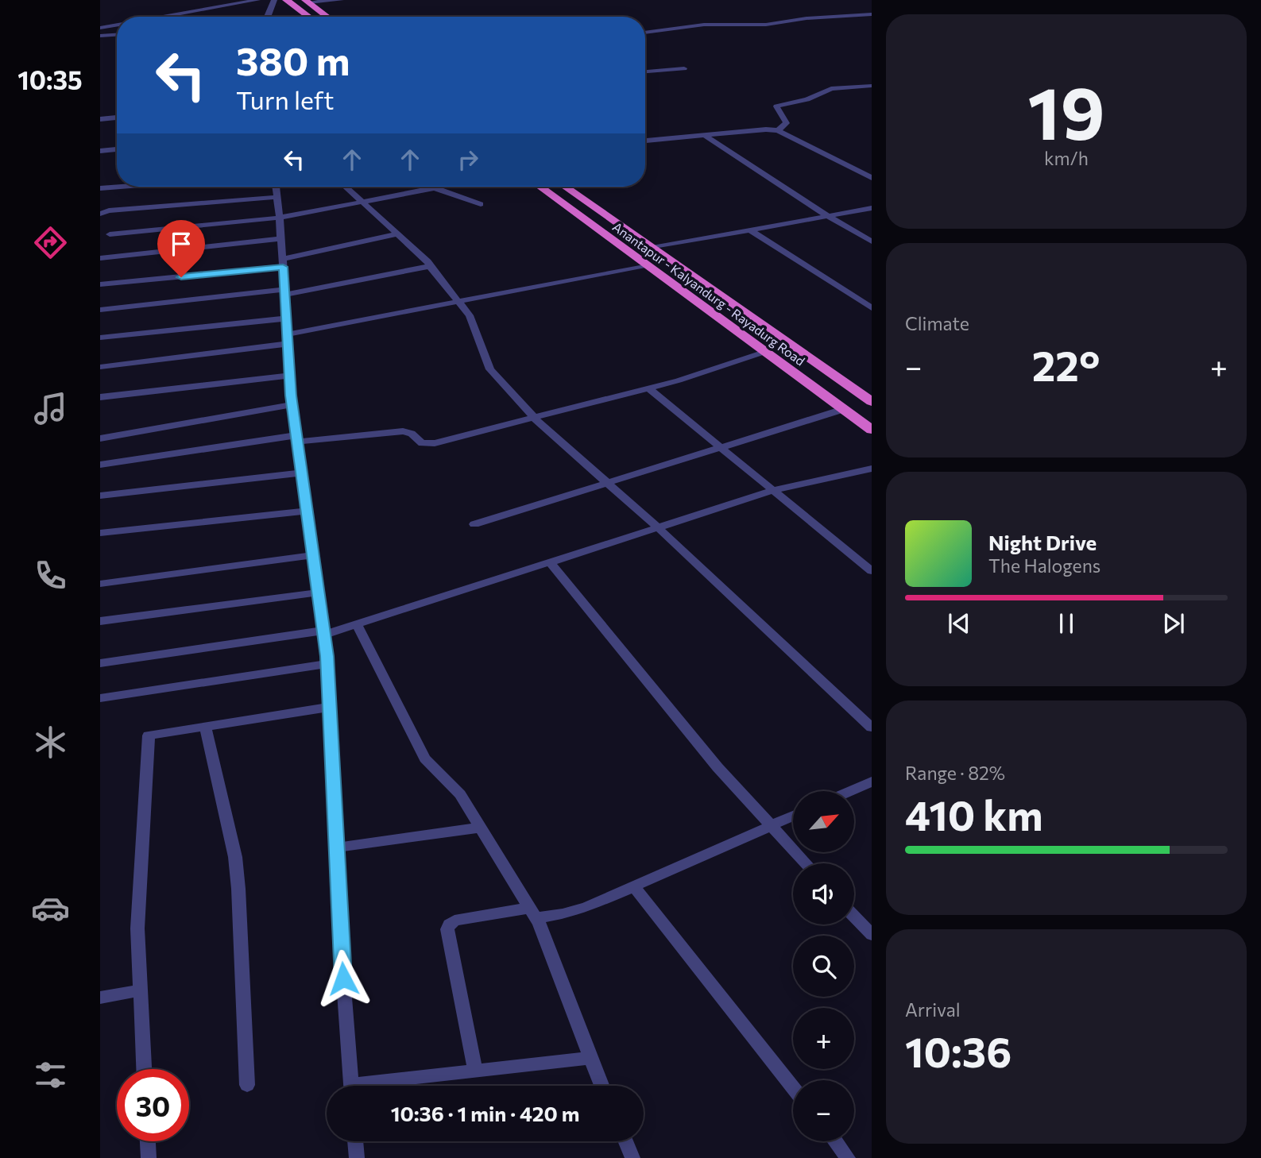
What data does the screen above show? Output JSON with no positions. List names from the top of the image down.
{
  "streets": {
    "highway": ["Anantapur - Kalyandurg - Rayadurg Road"]
  },
  "north": "top right",
  "page": {
    "tabs": "10:35",
    "tile": [
      ["19", "km/h"],
      "Climate",
      ["Range · 82%", "410 km"],
      ["Arrival", "10:36"]
    ],
    "turn": ["380 m", "Turn left"],
    "heat": ["−", "22°", "+"],
    "song": ["Night Drive", "The Halogens"],
    "map_buttons": ["+", "−"],
    "limit": "30",
    "trip": "10:36 · 1 min · 420 m"
  }
}
